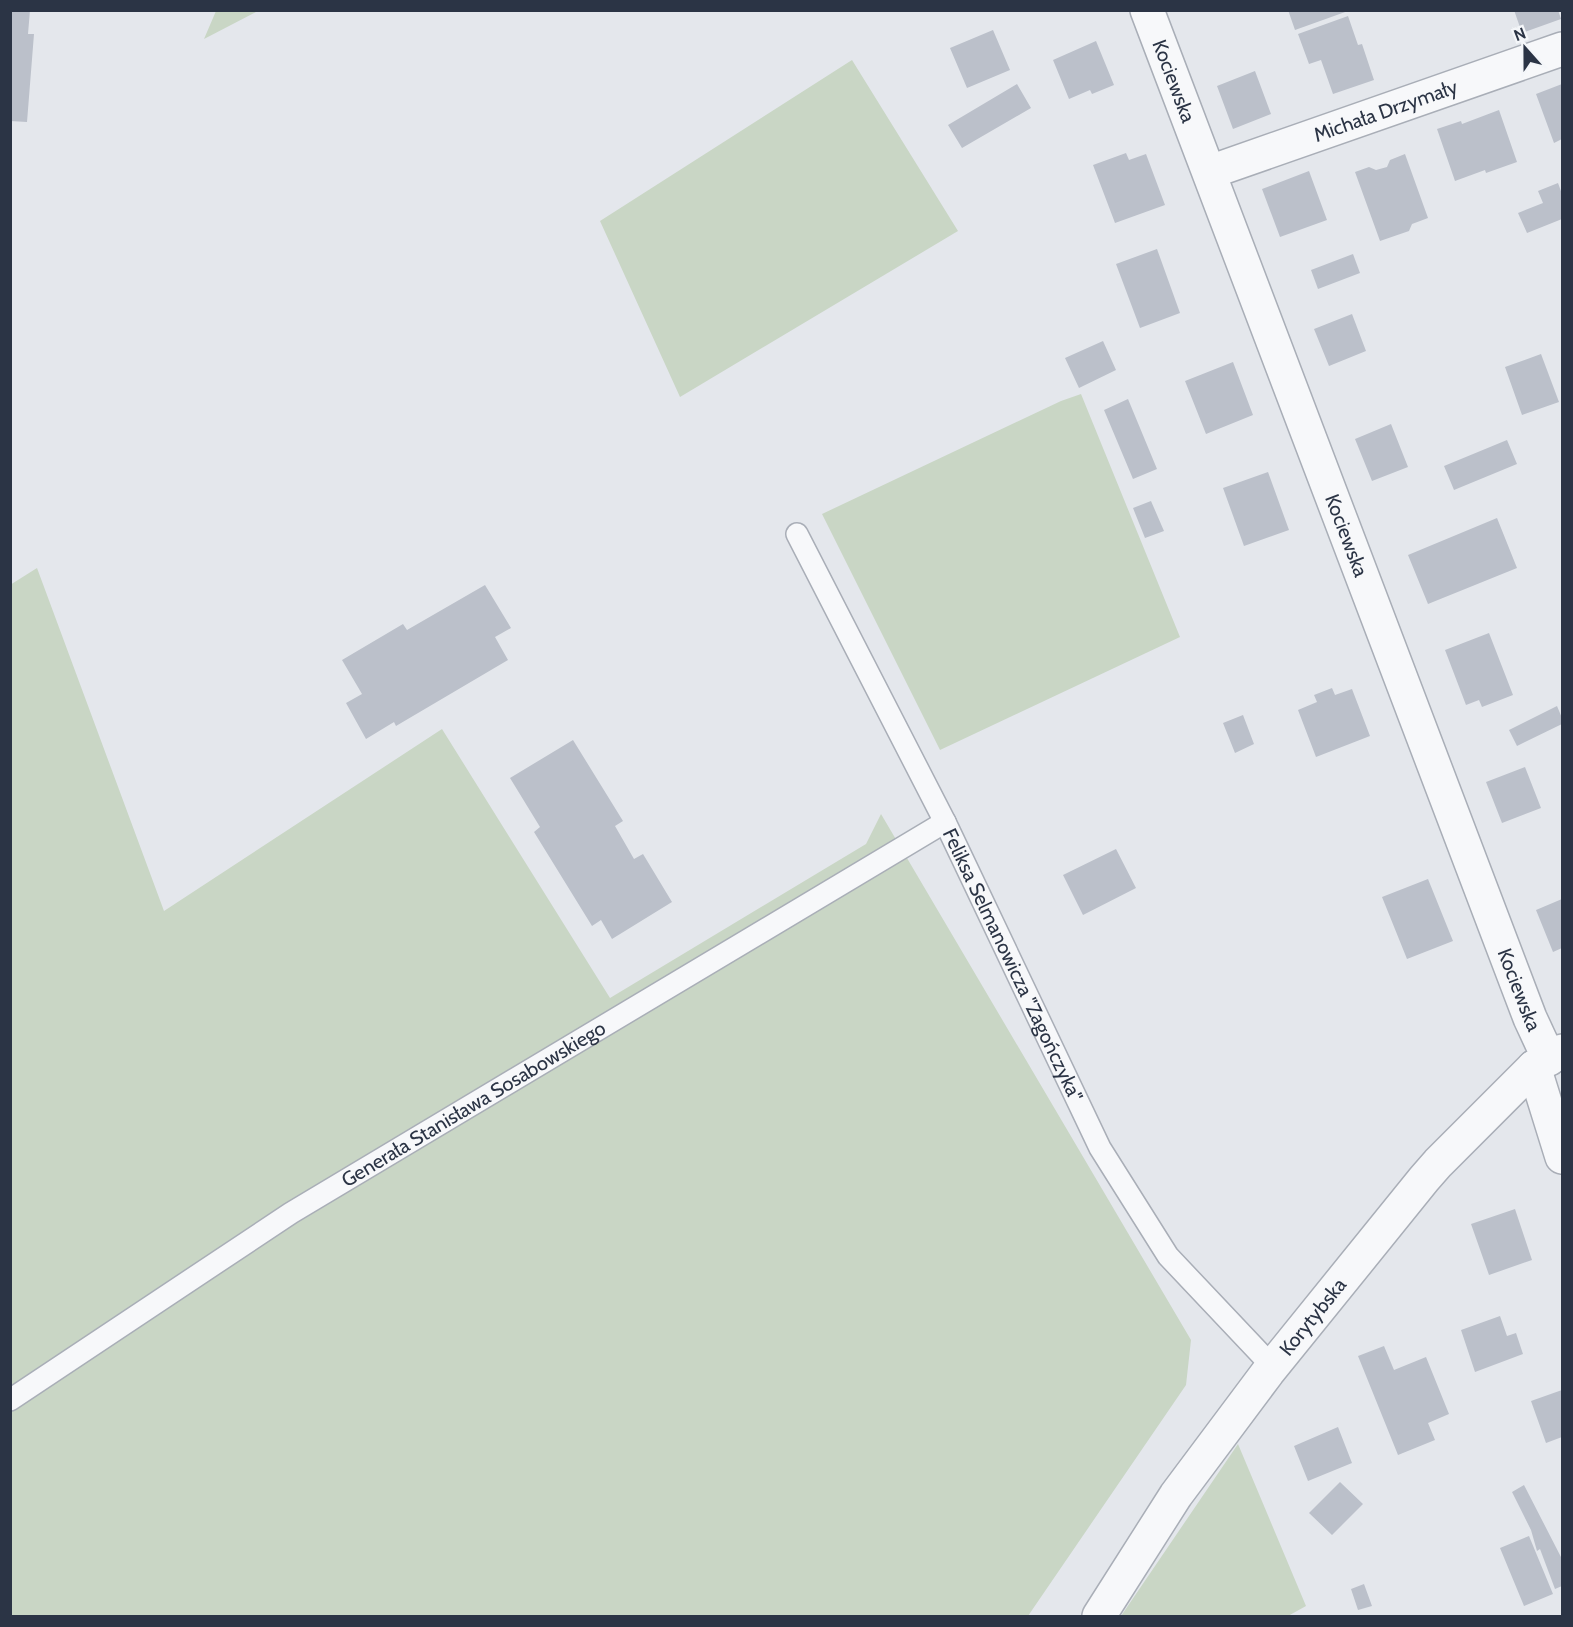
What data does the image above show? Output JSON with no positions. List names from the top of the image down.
{
  "streets": {
    "street": ["Kociewska", "Michała Drzymały", "Korytybska"],
    "lane": ["Feliksa Selmanowicza \"Zagończyka\"", "Generała Stanisława Sosabowskiego"]
  },
  "crossings": [
    ["Kociewska", "Michała Drzymały"],
    ["Kociewska", "Korytybska"],
    ["Feliksa Selmanowicza \"Zagończyka\"", "Generała Stanisława Sosabowskiego"],
    ["Feliksa Selmanowicza \"Zagończyka\"", "Korytybska"]
  ],
  "north": "top"
}
